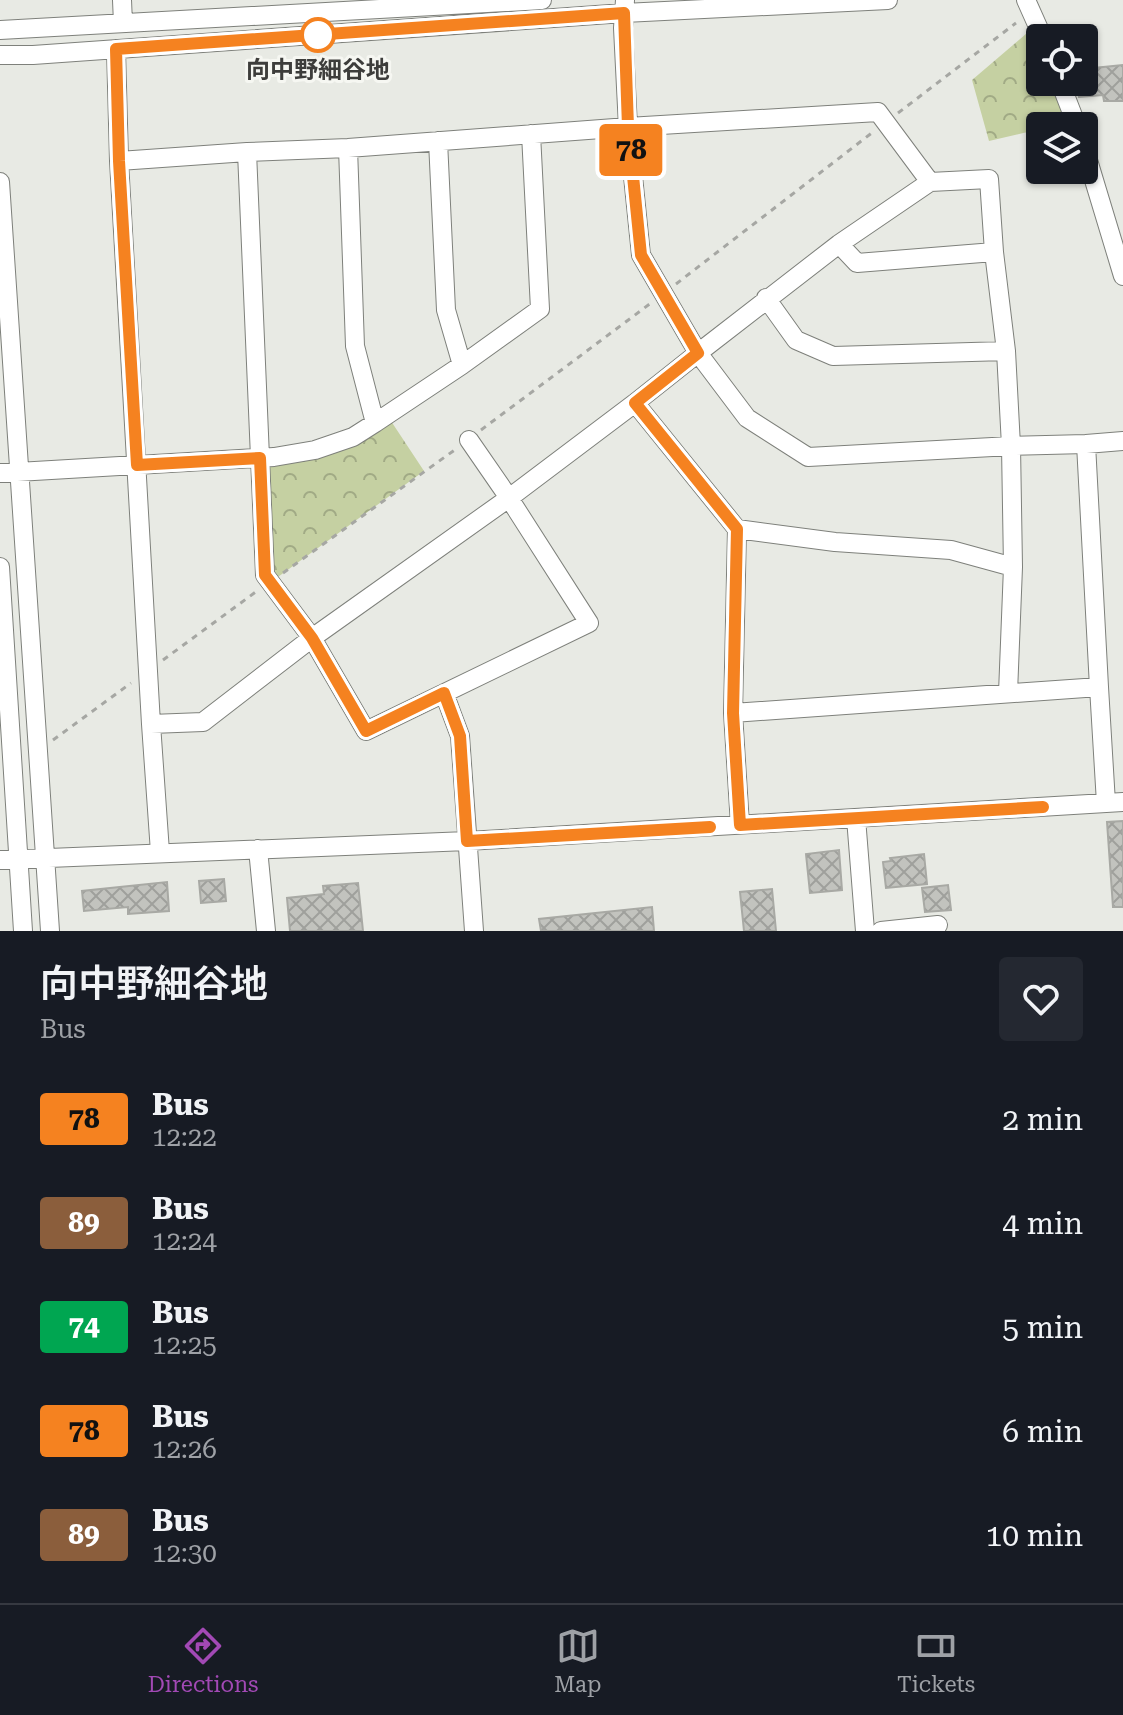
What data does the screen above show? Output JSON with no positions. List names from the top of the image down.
{
  "places": ["向中野細谷地"],
  "lines": ["bus line 78"],
  "page": {
    "on_map": "78",
    "heading": ["向中野細谷地", "Bus"],
    "list": [
      {
        "mark": "78",
        "name": "Bus",
        "note": "12:22",
        "value": "2 min"
      },
      {
        "mark": "89",
        "name": "Bus",
        "note": "12:24",
        "value": "4 min"
      },
      {
        "mark": "74",
        "name": "Bus",
        "note": "12:25",
        "value": "5 min"
      },
      {
        "mark": "78",
        "name": "Bus",
        "note": "12:26",
        "value": "6 min"
      },
      {
        "mark": "89",
        "name": "Bus",
        "note": "12:30",
        "value": "10 min"
      }
    ],
    "tabs": ["Directions", "Map", "Tickets"]
  }
}
